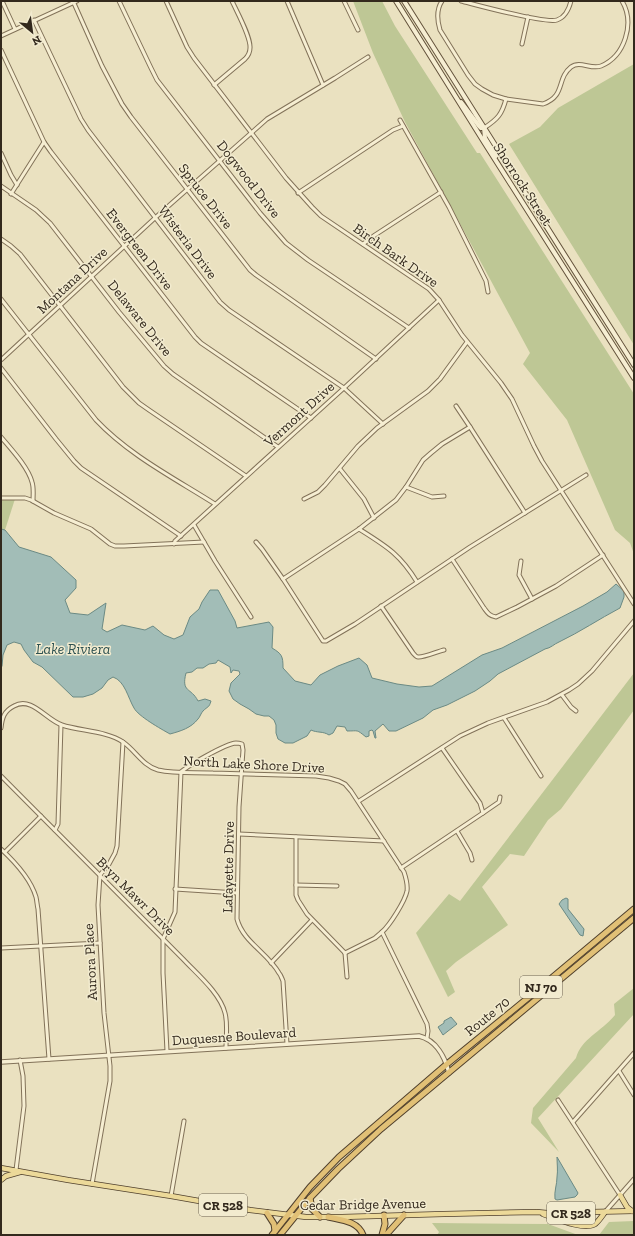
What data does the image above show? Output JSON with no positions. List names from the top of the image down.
{
  "streets": {
    "highway": ["NJ 70", "Route 70"],
    "main road": ["Shorrock Street", "Cedar Bridge Avenue", "CR 528"],
    "street": [
      "Dogwood Drive",
      "Spruce Drive",
      "Wisteria Drive",
      "Evergreen Drive",
      "Birch Bark Drive",
      "Montana Drive",
      "Delaware Drive",
      "Vermont Drive",
      "North Lake Shore Drive",
      "Lafayette Drive",
      "Bryn Mawr Drive",
      "Aurora Place",
      "Duquesne Boulevard"
    ]
  },
  "crossings": [
    ["Dogwood Drive", "Montana Drive"],
    ["Dogwood Drive", "Vermont Drive"],
    ["Spruce Drive", "Montana Drive"],
    ["Spruce Drive", "Vermont Drive"],
    ["Wisteria Drive", "Montana Drive"],
    ["Wisteria Drive", "Vermont Drive"],
    ["Evergreen Drive", "Montana Drive"],
    ["Evergreen Drive", "Vermont Drive"],
    ["Birch Bark Drive", "Montana Drive"],
    ["Birch Bark Drive", "Vermont Drive"],
    ["Montana Drive", "Delaware Drive"],
    ["Delaware Drive", "Vermont Drive"],
    ["North Lake Shore Drive", "Lafayette Drive"],
    ["Lafayette Drive", "Duquesne Boulevard"],
    ["Bryn Mawr Drive", "Aurora Place"],
    ["Bryn Mawr Drive", "Duquesne Boulevard"],
    ["Aurora Place", "Duquesne Boulevard"],
    ["Aurora Place", "Cedar Bridge Avenue"],
    ["NJ 70", "Route 70"],
    ["NJ 70", "Cedar Bridge Avenue"]
  ],
  "water": ["Lake Riviera"],
  "north": "bottom right"
}
